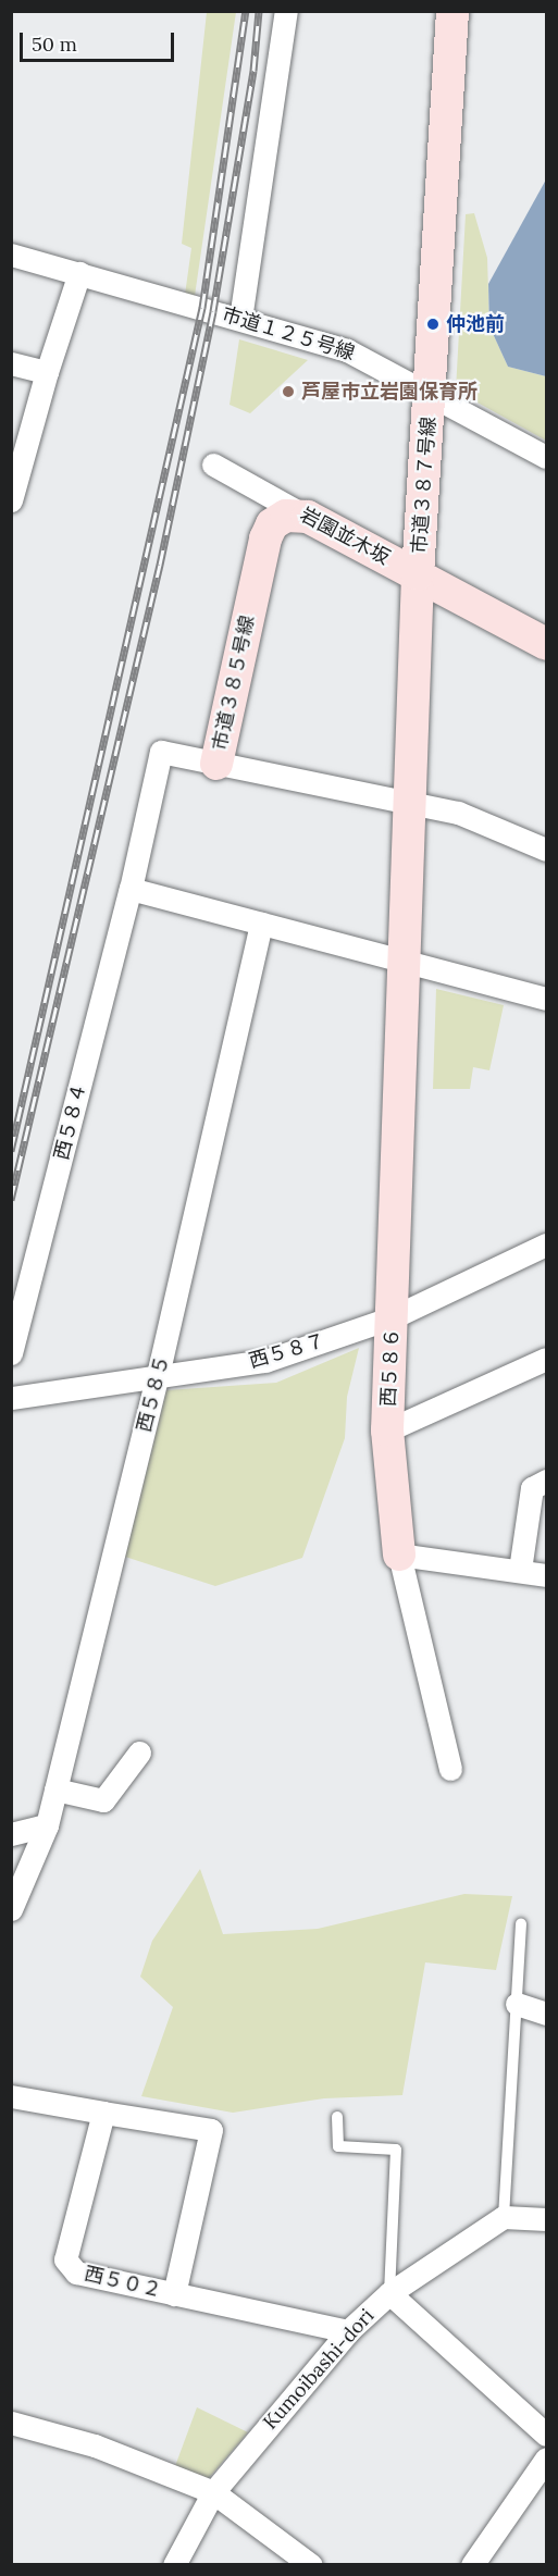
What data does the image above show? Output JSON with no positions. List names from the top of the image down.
{
  "streets": {
    "street": [
      "市道１２５号線",
      "市道３８７号線",
      "岩園並木坂",
      "市道３８５号線",
      "西５８４",
      "西５８７",
      "西５８６",
      "西５８５",
      "西５０２",
      "Kumoibashi-dori"
    ]
  },
  "crossings": [
    ["市道１２５号線", "市道３８７号線"],
    ["市道３８７号線", "岩園並木坂"],
    ["市道３８７号線", "西５８６"],
    ["岩園並木坂", "市道３８５号線"],
    ["市道３８５号線", "西５８４"],
    ["西５８７", "西５８６"],
    ["西５８７", "西５８５"],
    ["西５０２", "Kumoibashi-dori"]
  ],
  "places": ["仲池前", "芦屋市立岩園保育所"],
  "scale_bar": "50 m"
}
